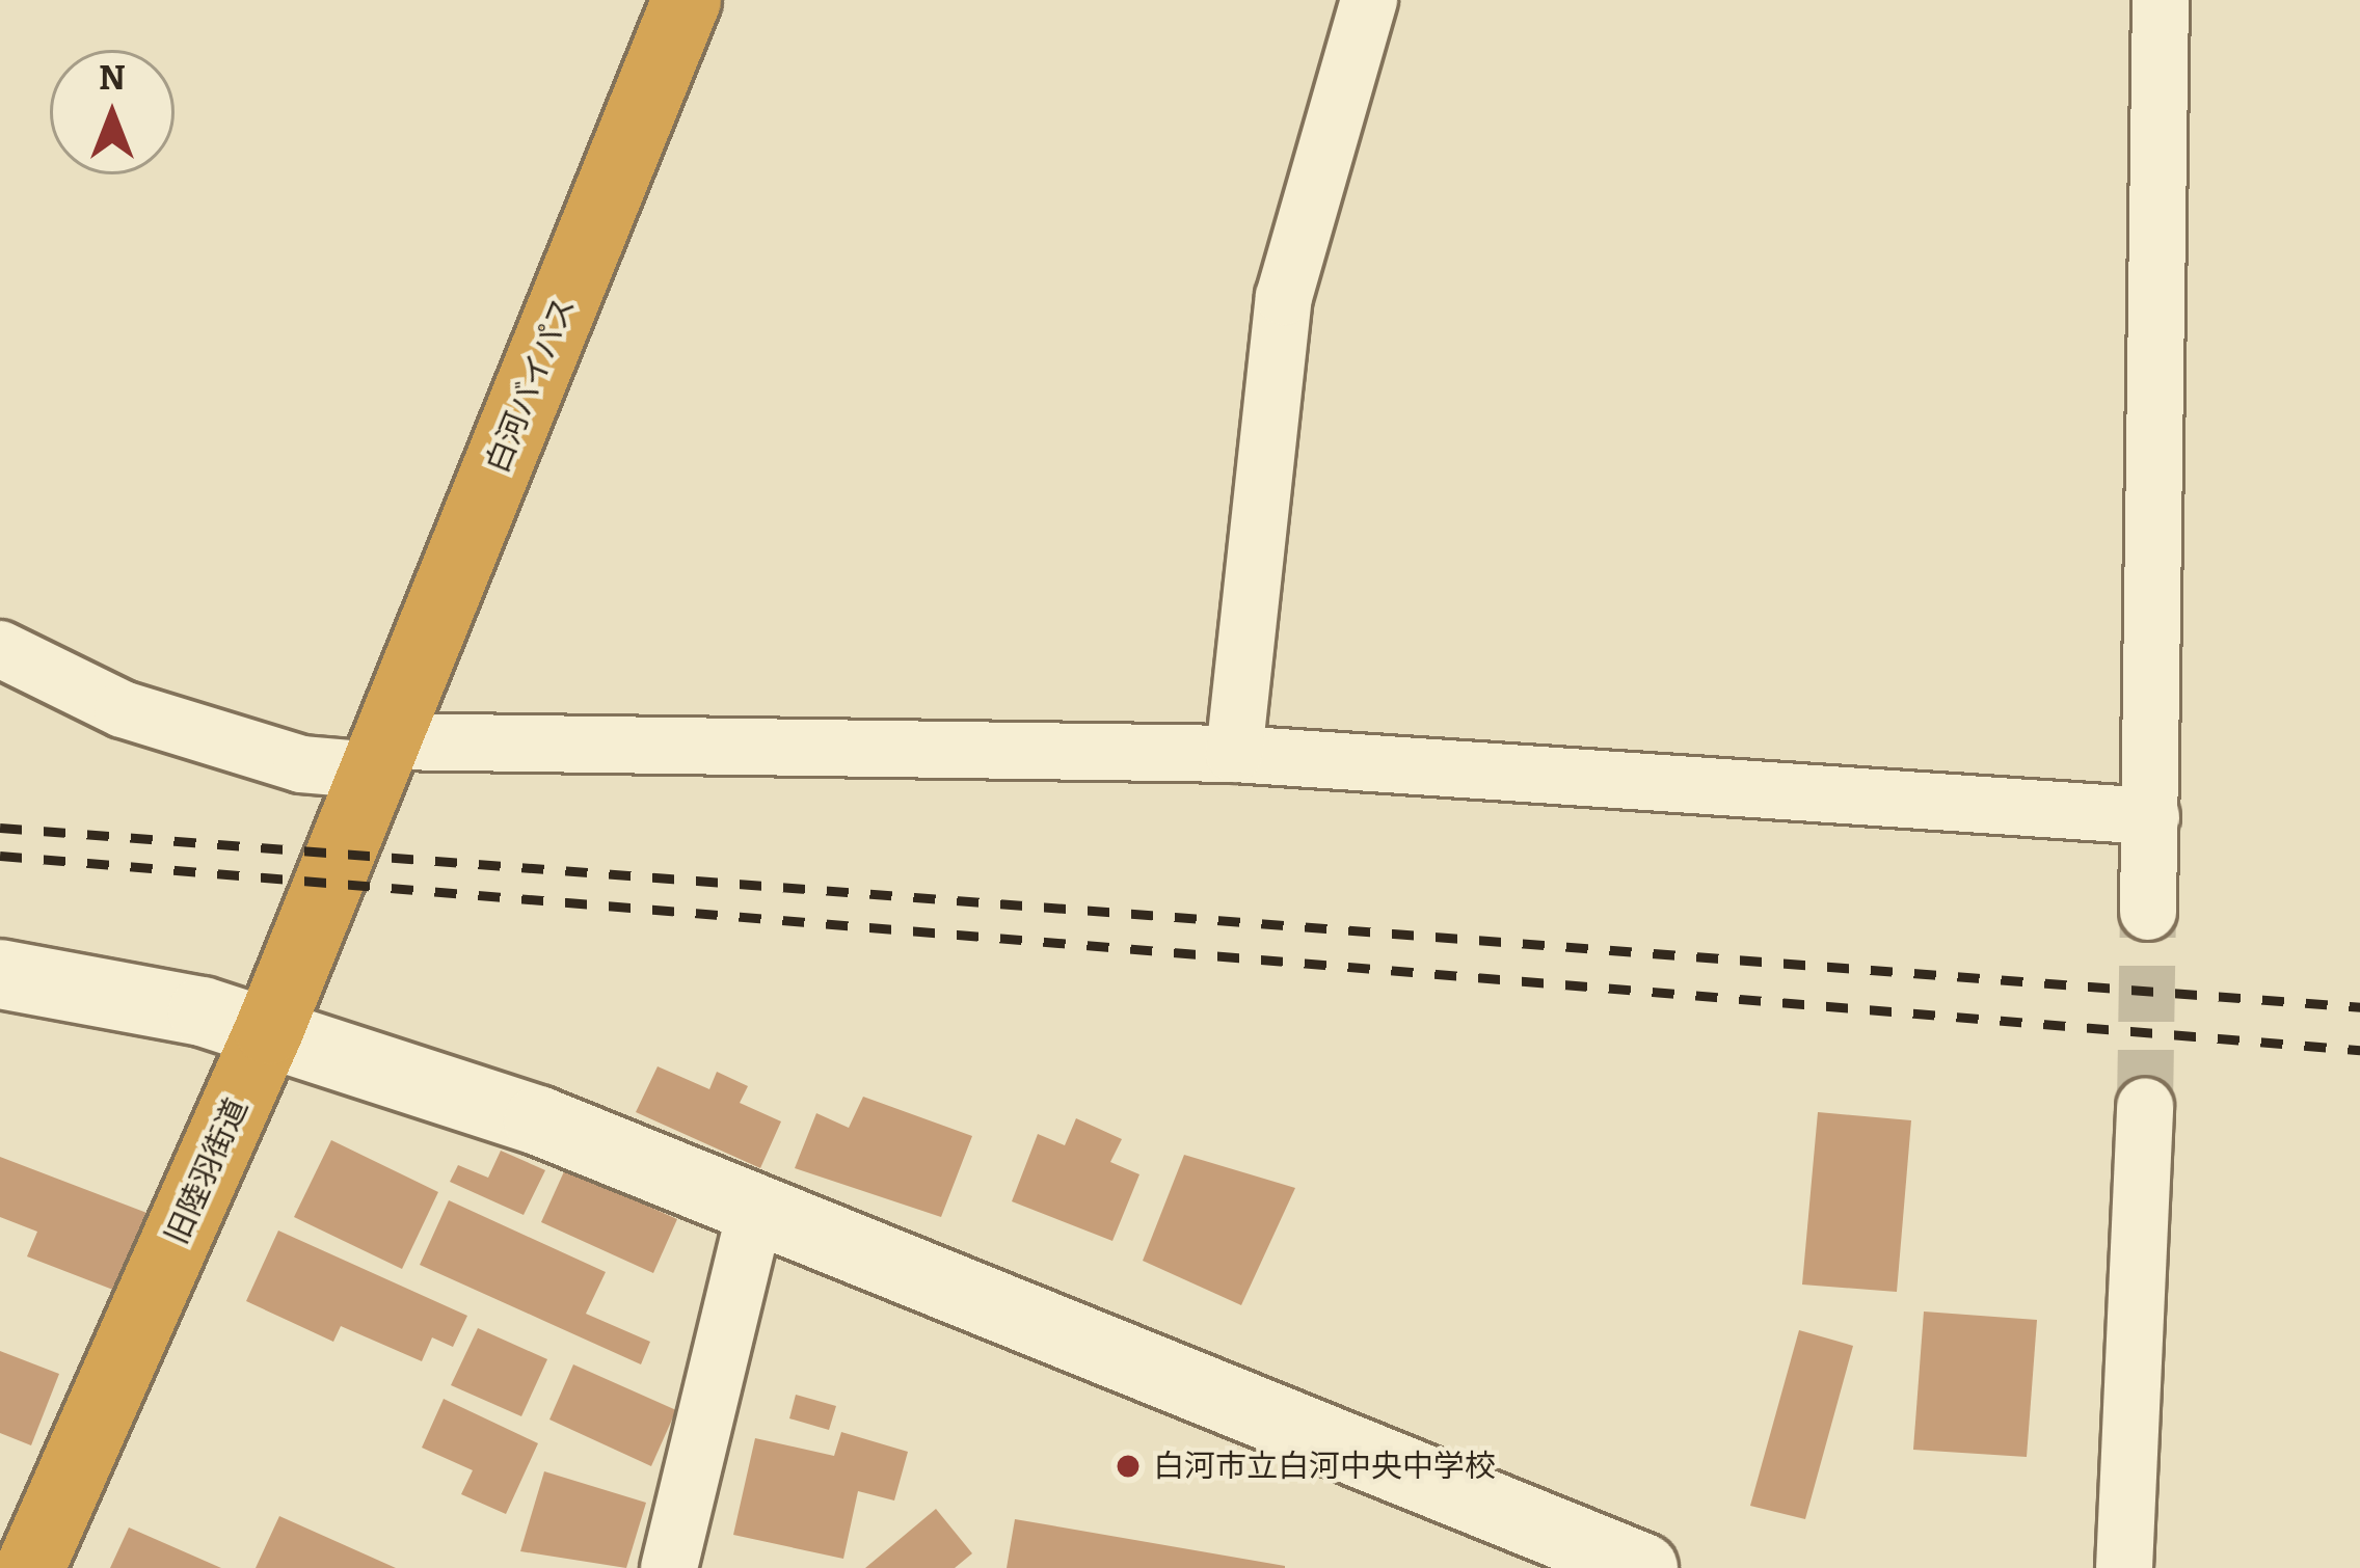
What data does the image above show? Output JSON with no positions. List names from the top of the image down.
{
  "streets": {
    "highway": ["白河バイパス", "旧陸羽街道"]
  },
  "crossings": [
    ["白河バイパス", "旧陸羽街道"]
  ],
  "places": ["白河市立白河中央中学校"],
  "north": "top"
}
